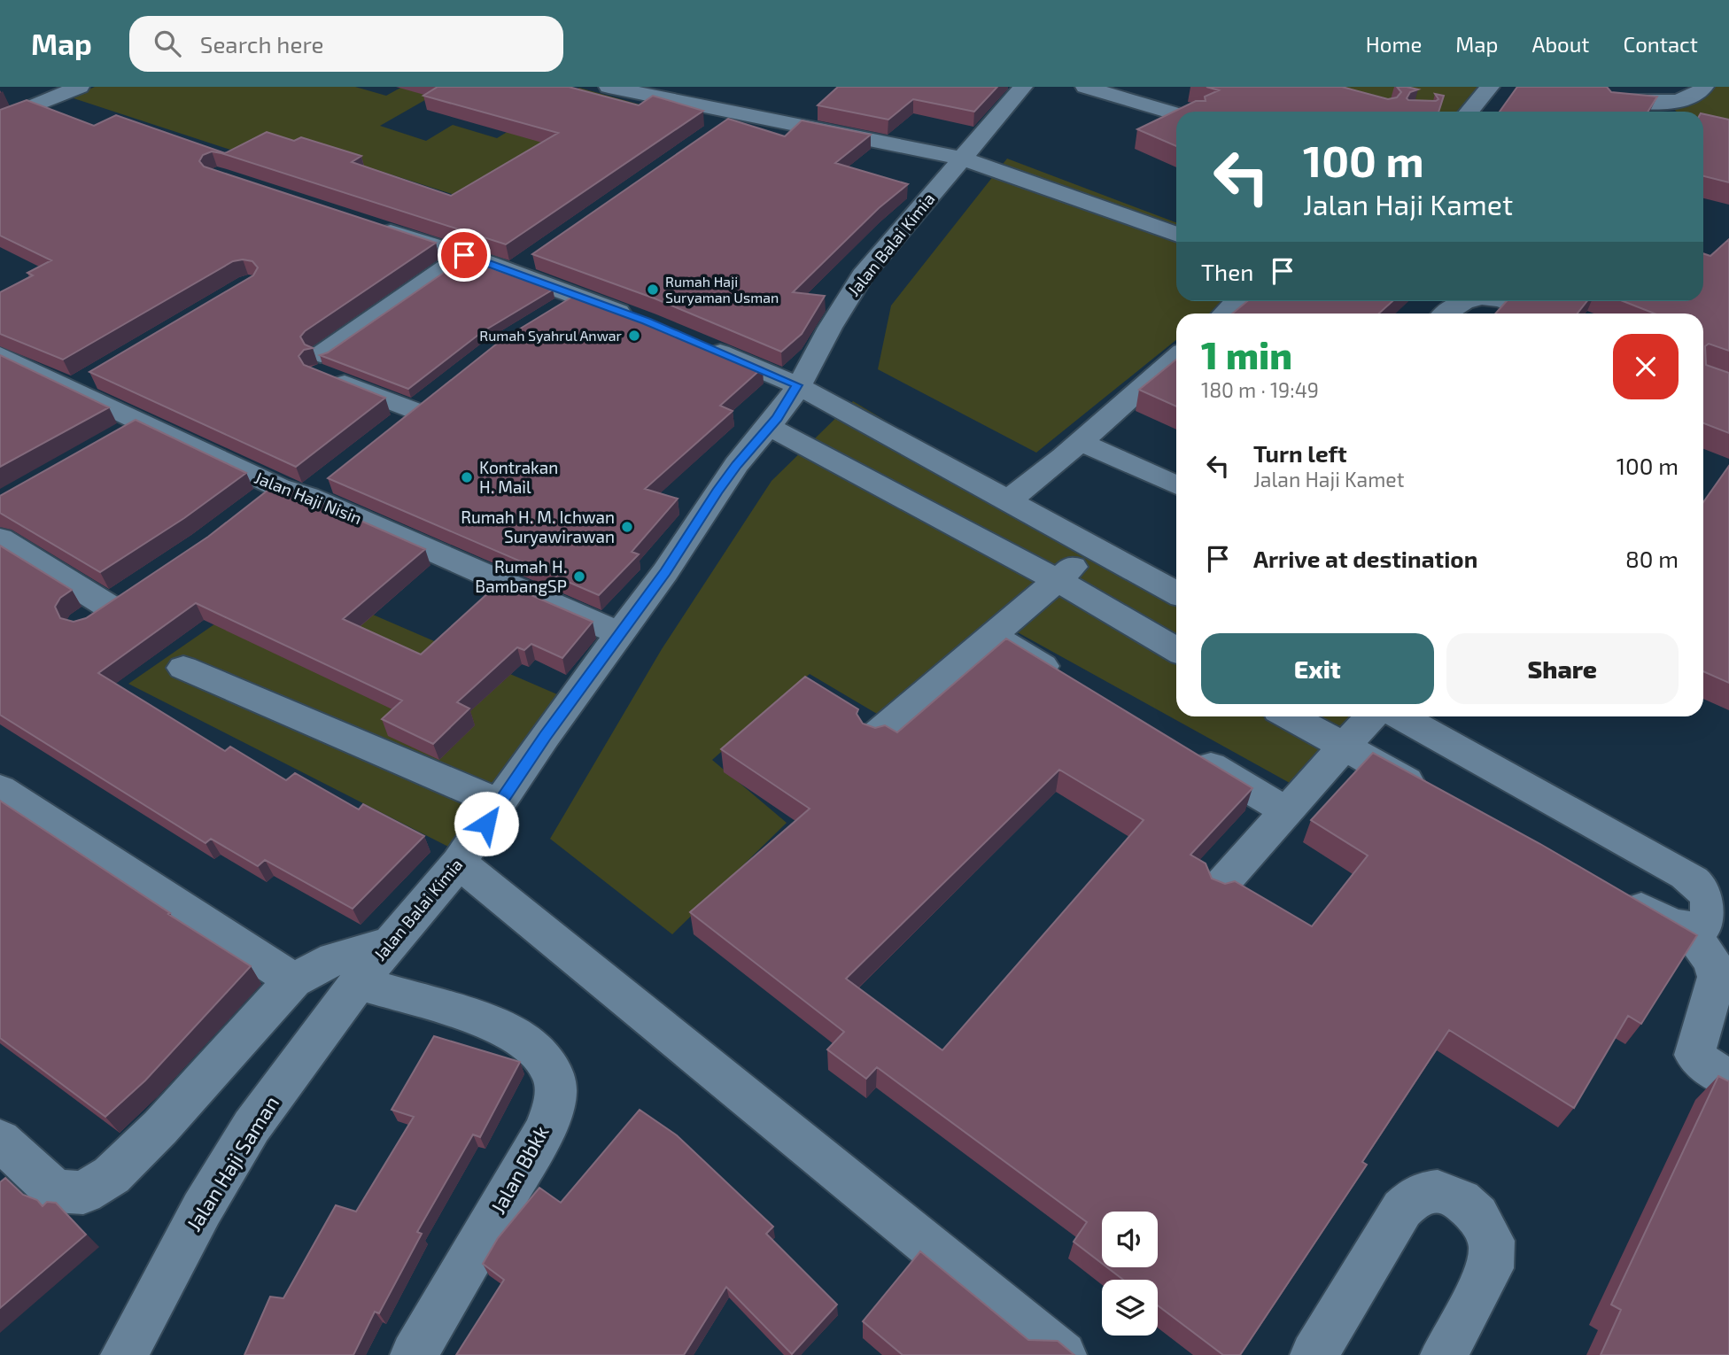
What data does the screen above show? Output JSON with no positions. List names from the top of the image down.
{
  "streets": {
    "street": [
      "Jalan Balai Kimia",
      "Jalan Haji Nisin",
      "Jalan Haji Saman",
      "Jalan Bbkk"
    ]
  },
  "crossings": [
    ["Jalan Balai Kimia", "Jalan Haji Nisin"],
    ["Jalan Balai Kimia", "Jalan Haji Saman"],
    ["Jalan Balai Kimia", "Jalan Bbkk"],
    ["Jalan Haji Saman", "Jalan Bbkk"]
  ],
  "places": [
    "Rumah Haji Suryaman Usman",
    "Rumah Syahrul Anwar",
    "Kontrakan H. Mail",
    "Rumah H. M. Ichwan Suryawirawan",
    "Rumah H. BambangSP"
  ],
  "page": {
    "header": "Map",
    "search": "Search here",
    "nav": [
      "Home",
      "Map",
      "About",
      "Contact"
    ],
    "turn": ["100 m", "Jalan Haji Kamet"],
    "then": "Then",
    "heading": ["1 min", "180 m · 19:49"],
    "list": [
      {
        "name": "Turn left",
        "note": "Jalan Haji Kamet",
        "value": "100 m"
      },
      {
        "name": "Arrive at destination",
        "value": "80 m"
      }
    ],
    "buttons": ["Exit", "Share"]
  }
}
